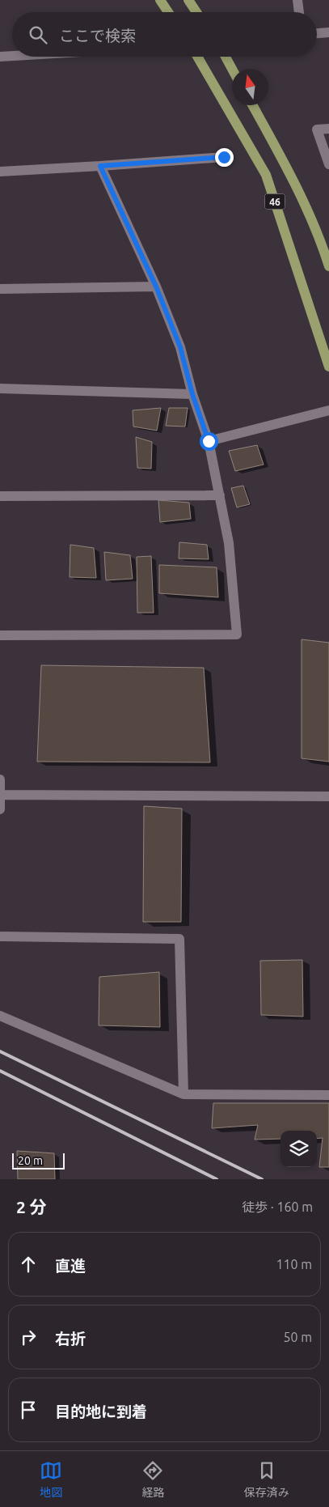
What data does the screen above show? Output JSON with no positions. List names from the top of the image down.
{
  "streets": {
    "main road": ["46"]
  },
  "scale_bar": "20 m",
  "north": "top",
  "page": {
    "search": "ここで検索",
    "scale": "20 m",
    "heading": ["2 分", "徒歩 · 160 m"],
    "list": [
      ["直進", "110 m"],
      ["右折", "50 m"],
      "目的地に到着"
    ],
    "nav": ["地図", "経路", "保存済み"]
  }
}
